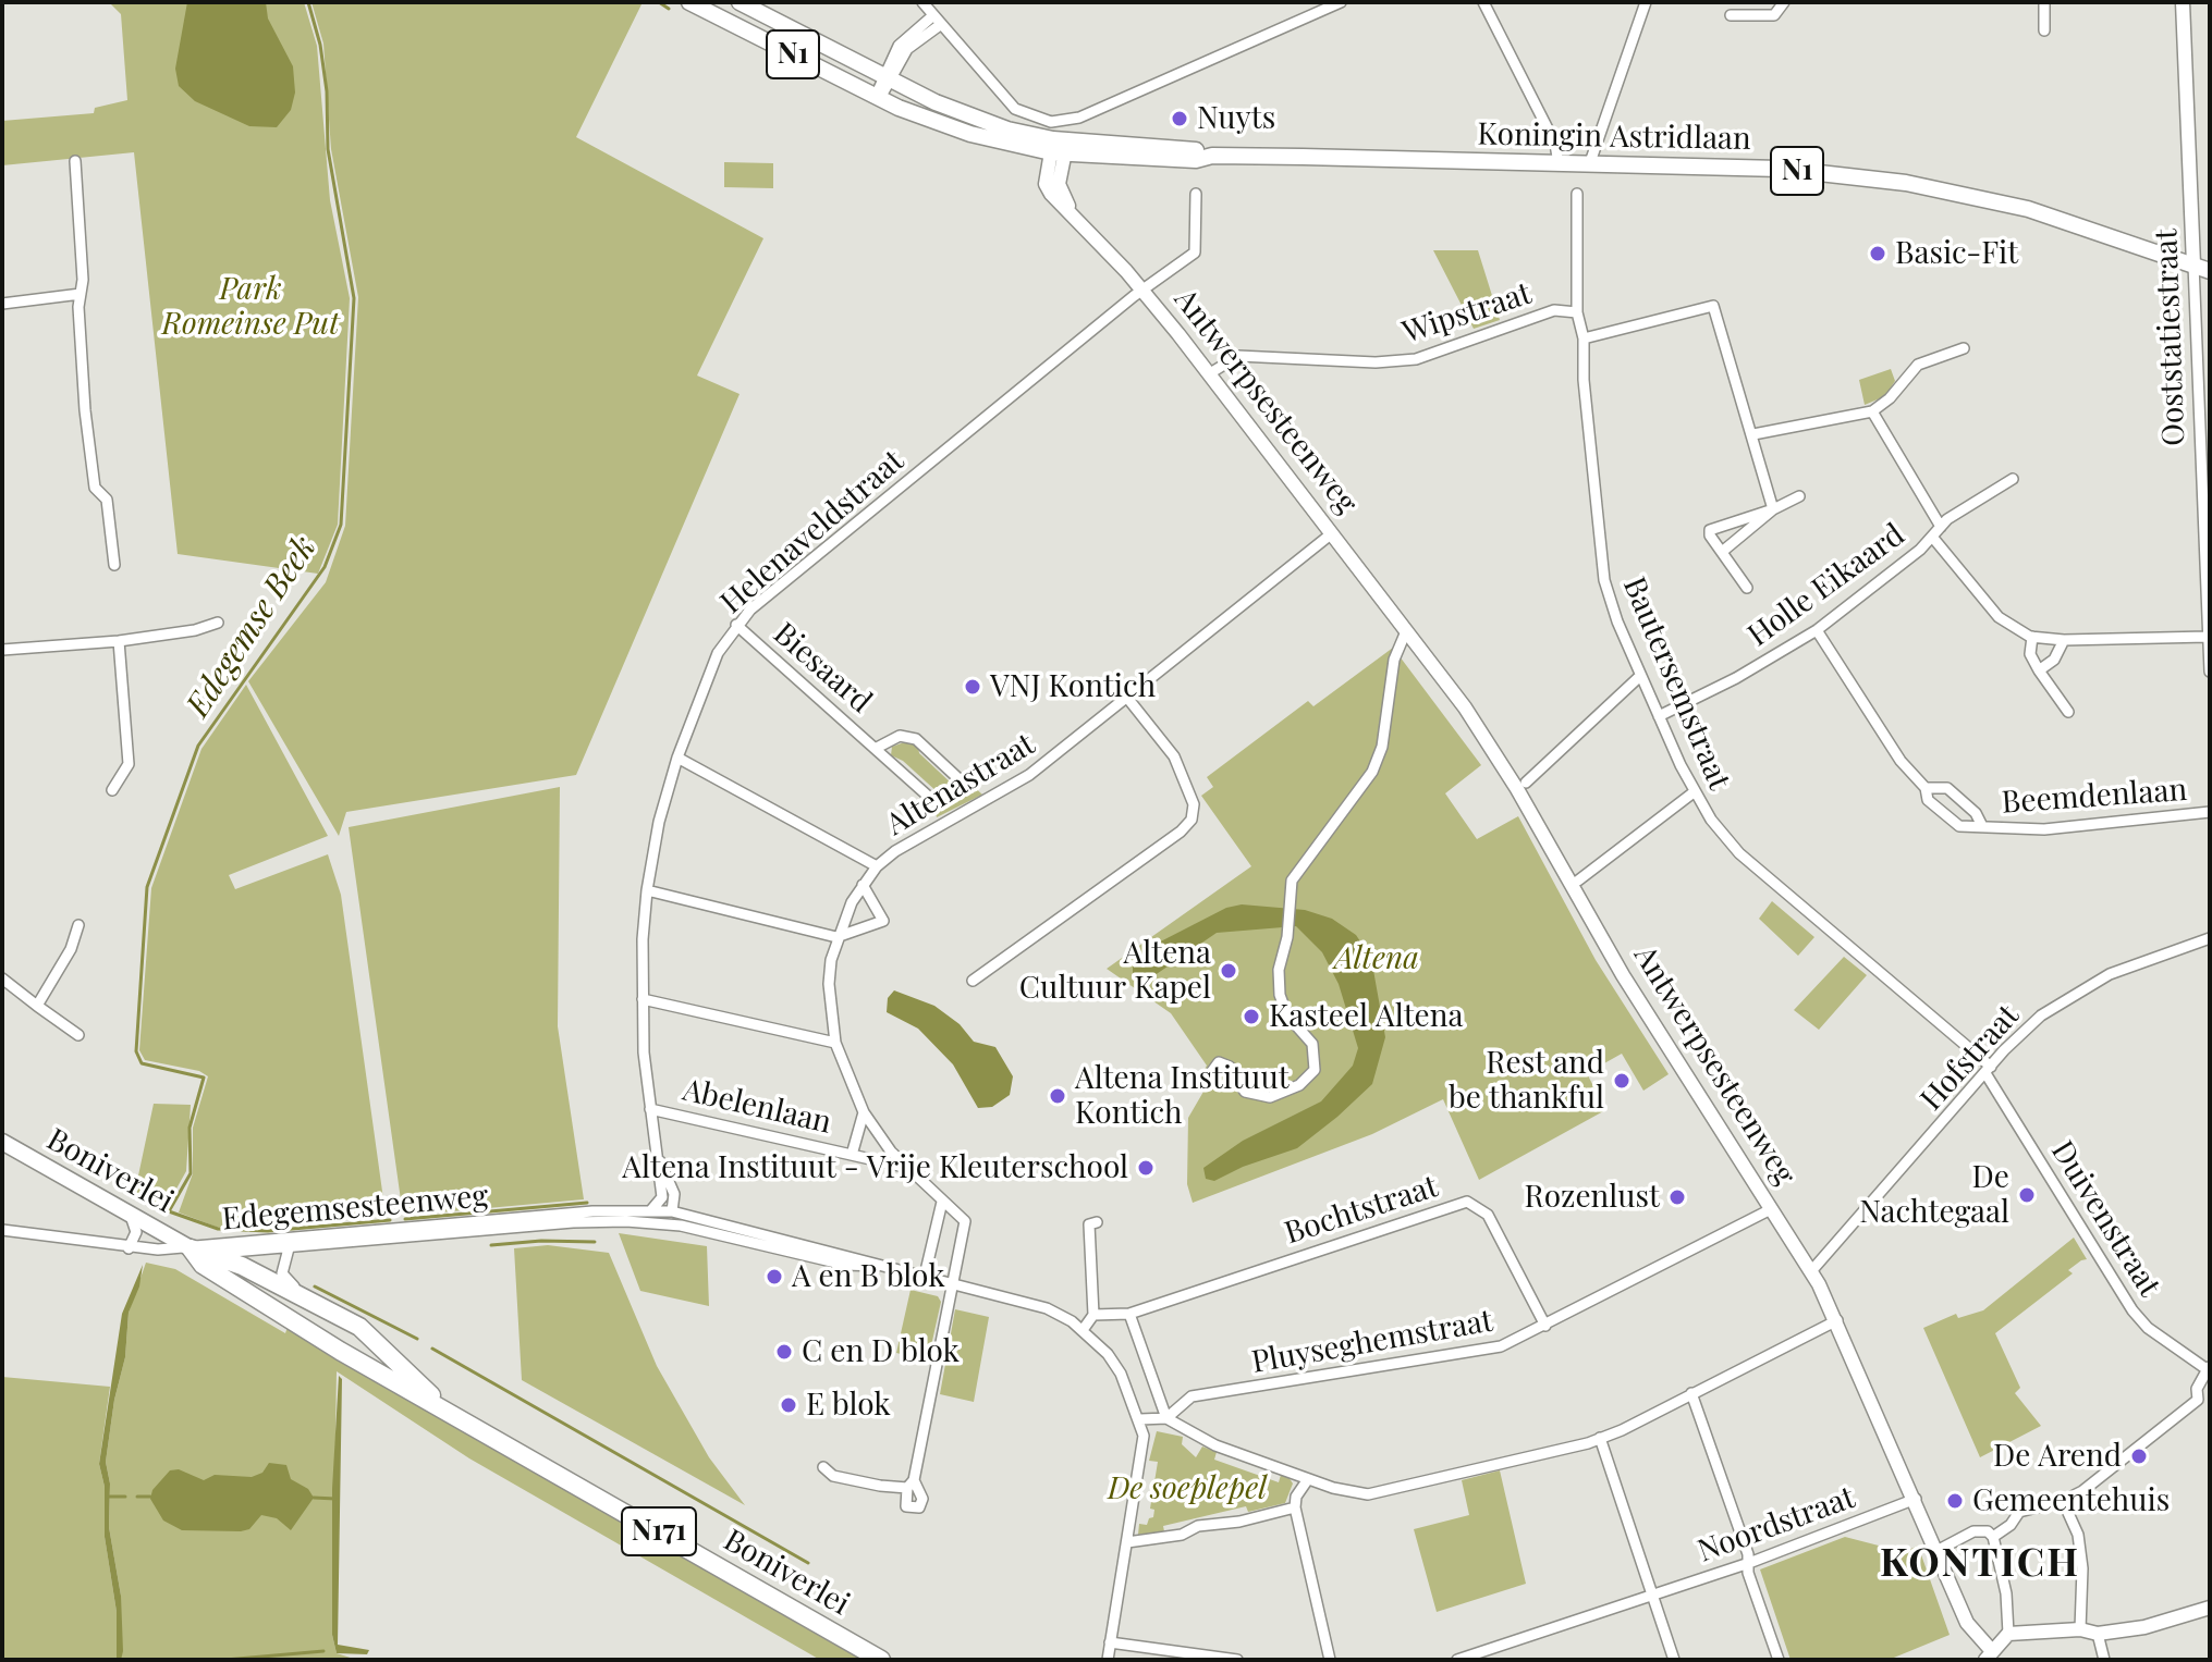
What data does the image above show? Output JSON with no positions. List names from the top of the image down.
{
  "streets": {
    "highway": ["Boniverlei", "N171"],
    "main road": ["N1", "Koningin Astridlaan"],
    "street": [
      "Wipstraat",
      "Ooststatiestraat",
      "Antwerpsesteenweg",
      "Helenaveldstraat",
      "Holle Eikaard",
      "Biesaard",
      "Bautersemstraat",
      "Altenastraat",
      "Beemdenlaan",
      "Hofstraat",
      "Abelenlaan",
      "Edegemsesteenweg",
      "Bochtstraat",
      "Duivenstraat",
      "Pluyseghemstraat",
      "Noordstraat"
    ]
  },
  "crossings": [
    ["N1", "Koningin Astridlaan"],
    ["N1", "Antwerpsesteenweg"],
    ["Koningin Astridlaan", "Ooststatiestraat"],
    ["Koningin Astridlaan", "Antwerpsesteenweg"],
    ["Wipstraat", "Antwerpsesteenweg"],
    ["Wipstraat", "Bautersemstraat"],
    ["Antwerpsesteenweg", "Helenaveldstraat"],
    ["Antwerpsesteenweg", "Altenastraat"],
    ["Antwerpsesteenweg", "Hofstraat"],
    ["Antwerpsesteenweg", "Pluyseghemstraat"],
    ["Antwerpsesteenweg", "Noordstraat"],
    ["Helenaveldstraat", "Biesaard"],
    ["Helenaveldstraat", "Abelenlaan"],
    ["Helenaveldstraat", "Edegemsesteenweg"],
    ["Holle Eikaard", "Bautersemstraat"],
    ["Holle Eikaard", "Beemdenlaan"],
    ["Bautersemstraat", "Hofstraat"],
    ["Bautersemstraat", "Duivenstraat"],
    ["Altenastraat", "Abelenlaan"],
    ["Altenastraat", "Edegemsesteenweg"],
    ["Hofstraat", "Duivenstraat"],
    ["Boniverlei", "Edegemsesteenweg"],
    ["Bochtstraat", "Pluyseghemstraat"]
  ],
  "districts": ["KONTICH"],
  "water": ["Edegemse Beek"],
  "parks": ["Park Romeinse Put", "Altena", "De soeplepel"],
  "places": [
    "Nuyts",
    "Basic-Fit",
    "VNJ Kontich",
    "Altena Cultuur Kapel",
    "Kasteel Altena",
    "Rest and be thankful",
    "Altena Instituut Kontich",
    "Altena Instituut - Vrije Kleuterschool",
    "De Nachtegaal",
    "Rozenlust",
    "A en B blok",
    "C en D blok",
    "E blok",
    "De Arend",
    "Gemeentehuis"
  ]
}
